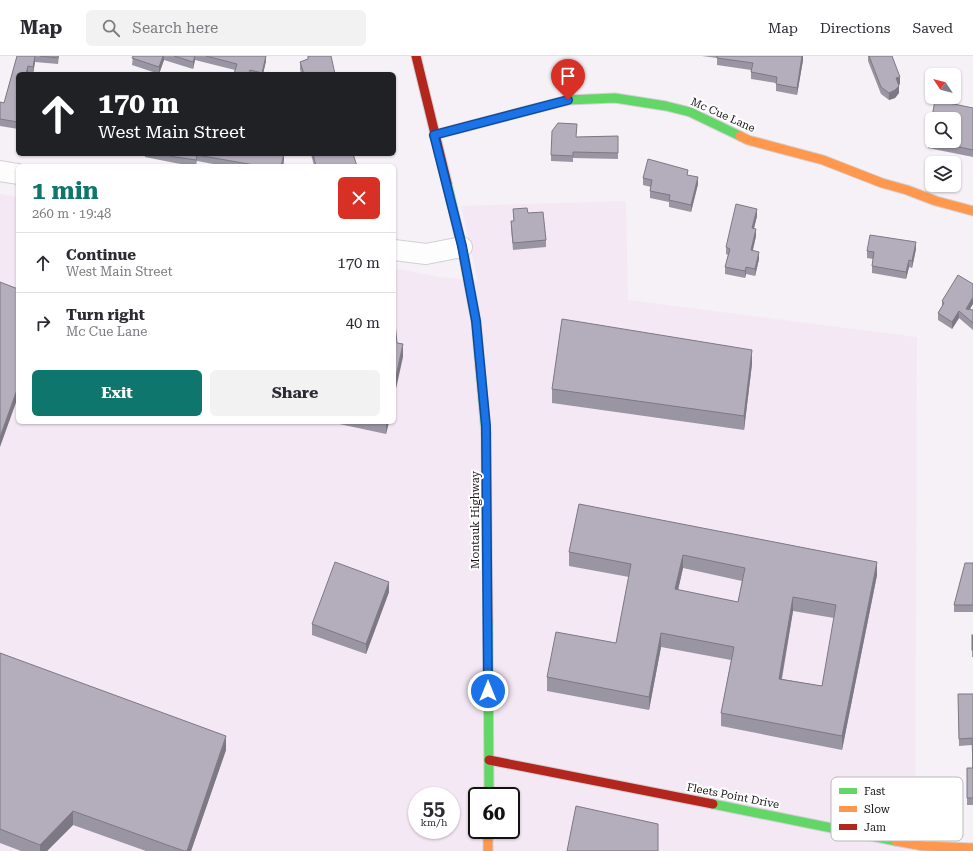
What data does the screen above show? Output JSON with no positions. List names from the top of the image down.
{
  "streets": {
    "street": ["Mc Cue Lane", "Montauk Highway", "Fleets Point Drive"]
  },
  "crossings": [
    ["Mc Cue Lane", "Montauk Highway"],
    ["Montauk Highway", "Fleets Point Drive"]
  ],
  "legend": ["Fast", "Slow", "Jam"],
  "north": "top left",
  "page": {
    "header": "Map",
    "search": "Search here",
    "nav": ["Map", "Directions", "Saved"],
    "turn": ["170 m", "West Main Street"],
    "heading": ["1 min", "260 m · 19:48"],
    "list": [
      {
        "name": "Continue",
        "note": "West Main Street",
        "value": "170 m"
      },
      {
        "name": "Turn right",
        "note": "Mc Cue Lane",
        "value": "40 m"
      }
    ],
    "buttons": ["Exit", "Share"],
    "speed": "55 km/h",
    "limit": "60"
  }
}
